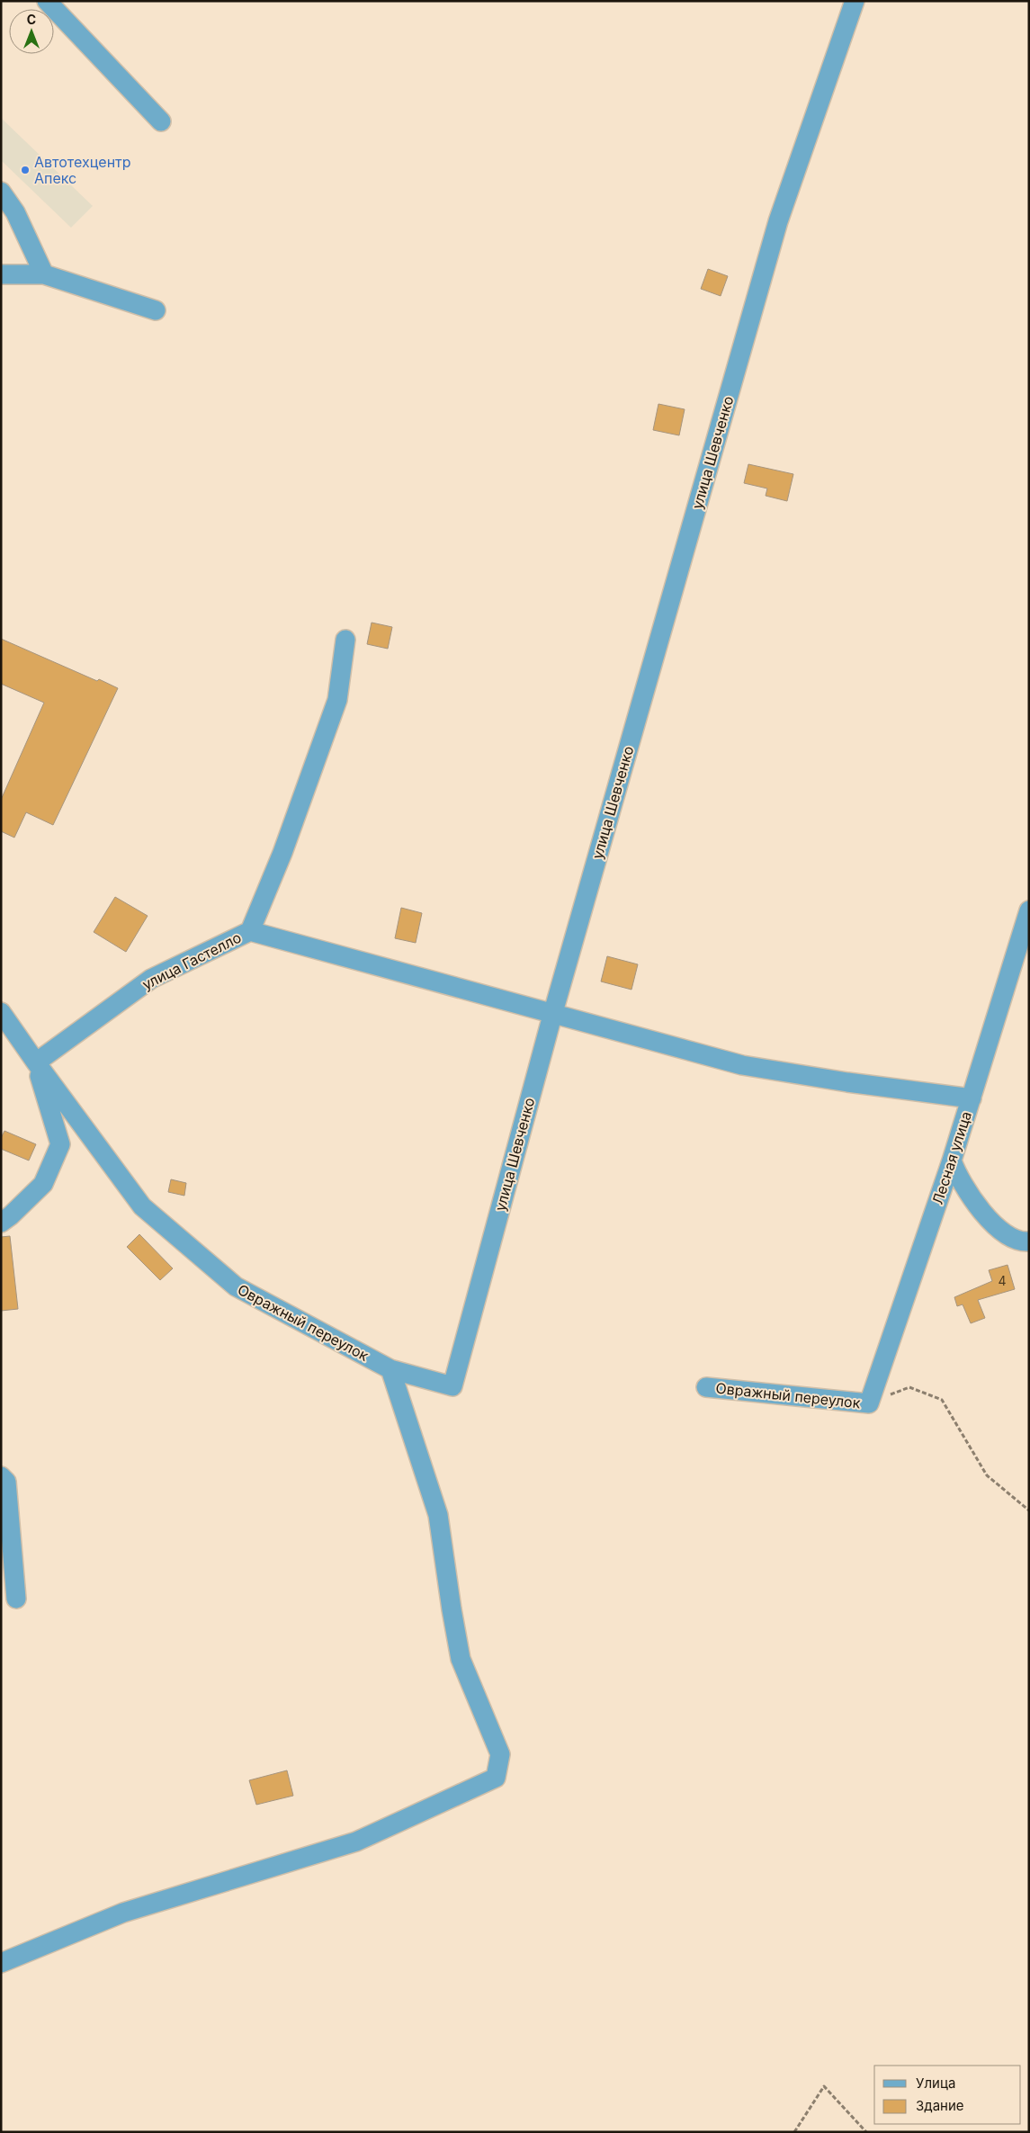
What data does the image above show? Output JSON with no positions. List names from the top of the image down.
{
  "streets": {
    "street": [
      "улица Шевченко",
      "улица Гастелло",
      "Лесная улица",
      "Овражный переулок"
    ]
  },
  "crossings": [
    ["улица Шевченко", "Овражный переулок"],
    ["улица Гастелло", "Овражный переулок"],
    ["Лесная улица", "Овражный переулок"]
  ],
  "places": ["Автотехцентр Апекс"],
  "house_numbers": ["4"],
  "legend": ["Улица", "Здание"],
  "north": "top"
}
